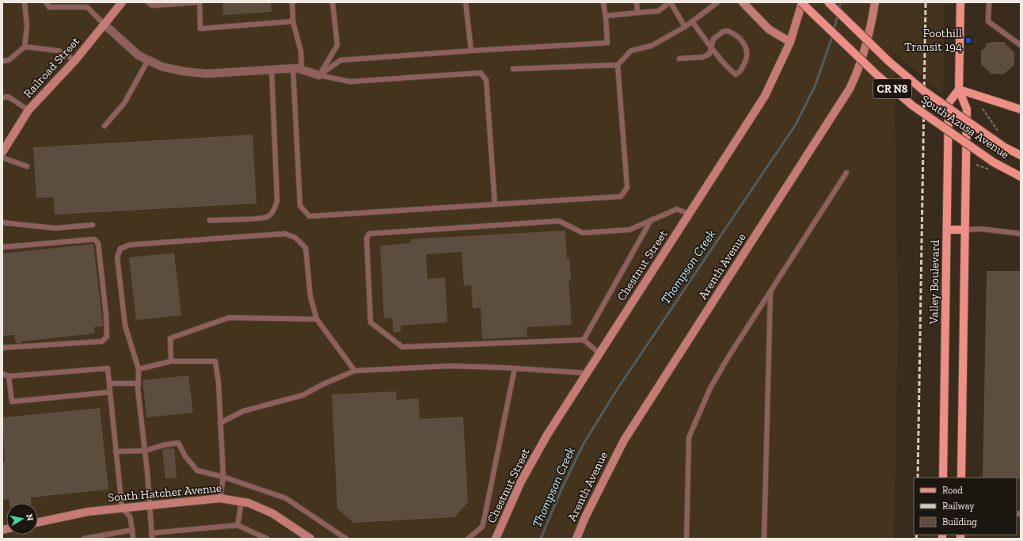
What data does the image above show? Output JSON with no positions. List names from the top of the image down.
{
  "streets": {
    "main road": ["CR N8", "South Azusa Avenue", "Valley Boulevard"],
    "street": [
      "Railroad Street",
      "Chestnut Street",
      "Arenth Avenue",
      "South Hatcher Avenue"
    ]
  },
  "crossings": [
    ["South Azusa Avenue", "Chestnut Street"]
  ],
  "water": ["Thompson Creek"],
  "places": {
    "transit": ["Foothill Transit 194"]
  },
  "legend": ["Road", "Railway", "Building"],
  "north": "right"
}
